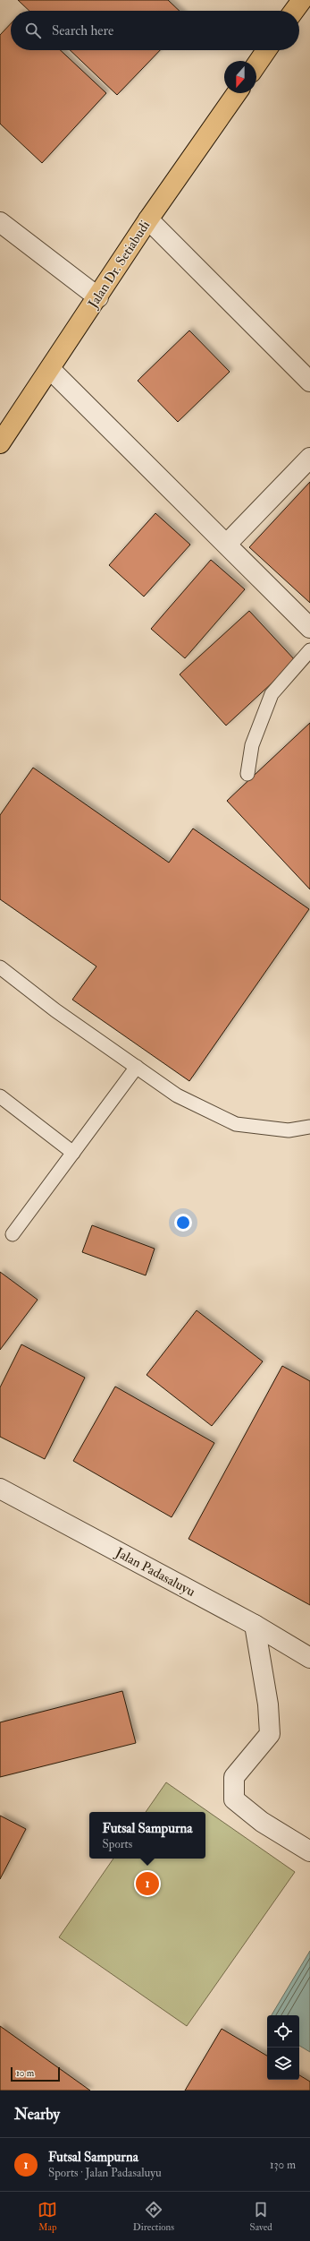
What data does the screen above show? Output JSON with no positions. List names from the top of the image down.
{
  "streets": {
    "main road": ["Jalan Dr. Setiabudi"],
    "street": ["Jalan Padasaluyu"]
  },
  "scale_bar": "10 m",
  "north": "bottom",
  "page": {
    "search": "Search here",
    "popup": ["Futsal Sampurna", "Sports"],
    "pins": "1",
    "scale": "10 m",
    "heading": "Nearby",
    "list": [
      {
        "mark": "1",
        "name": "Futsal Sampurna",
        "note": "Sports · Jalan Padasaluyu",
        "value": "130 m"
      }
    ],
    "nav": ["Map", "Directions", "Saved"]
  }
}
